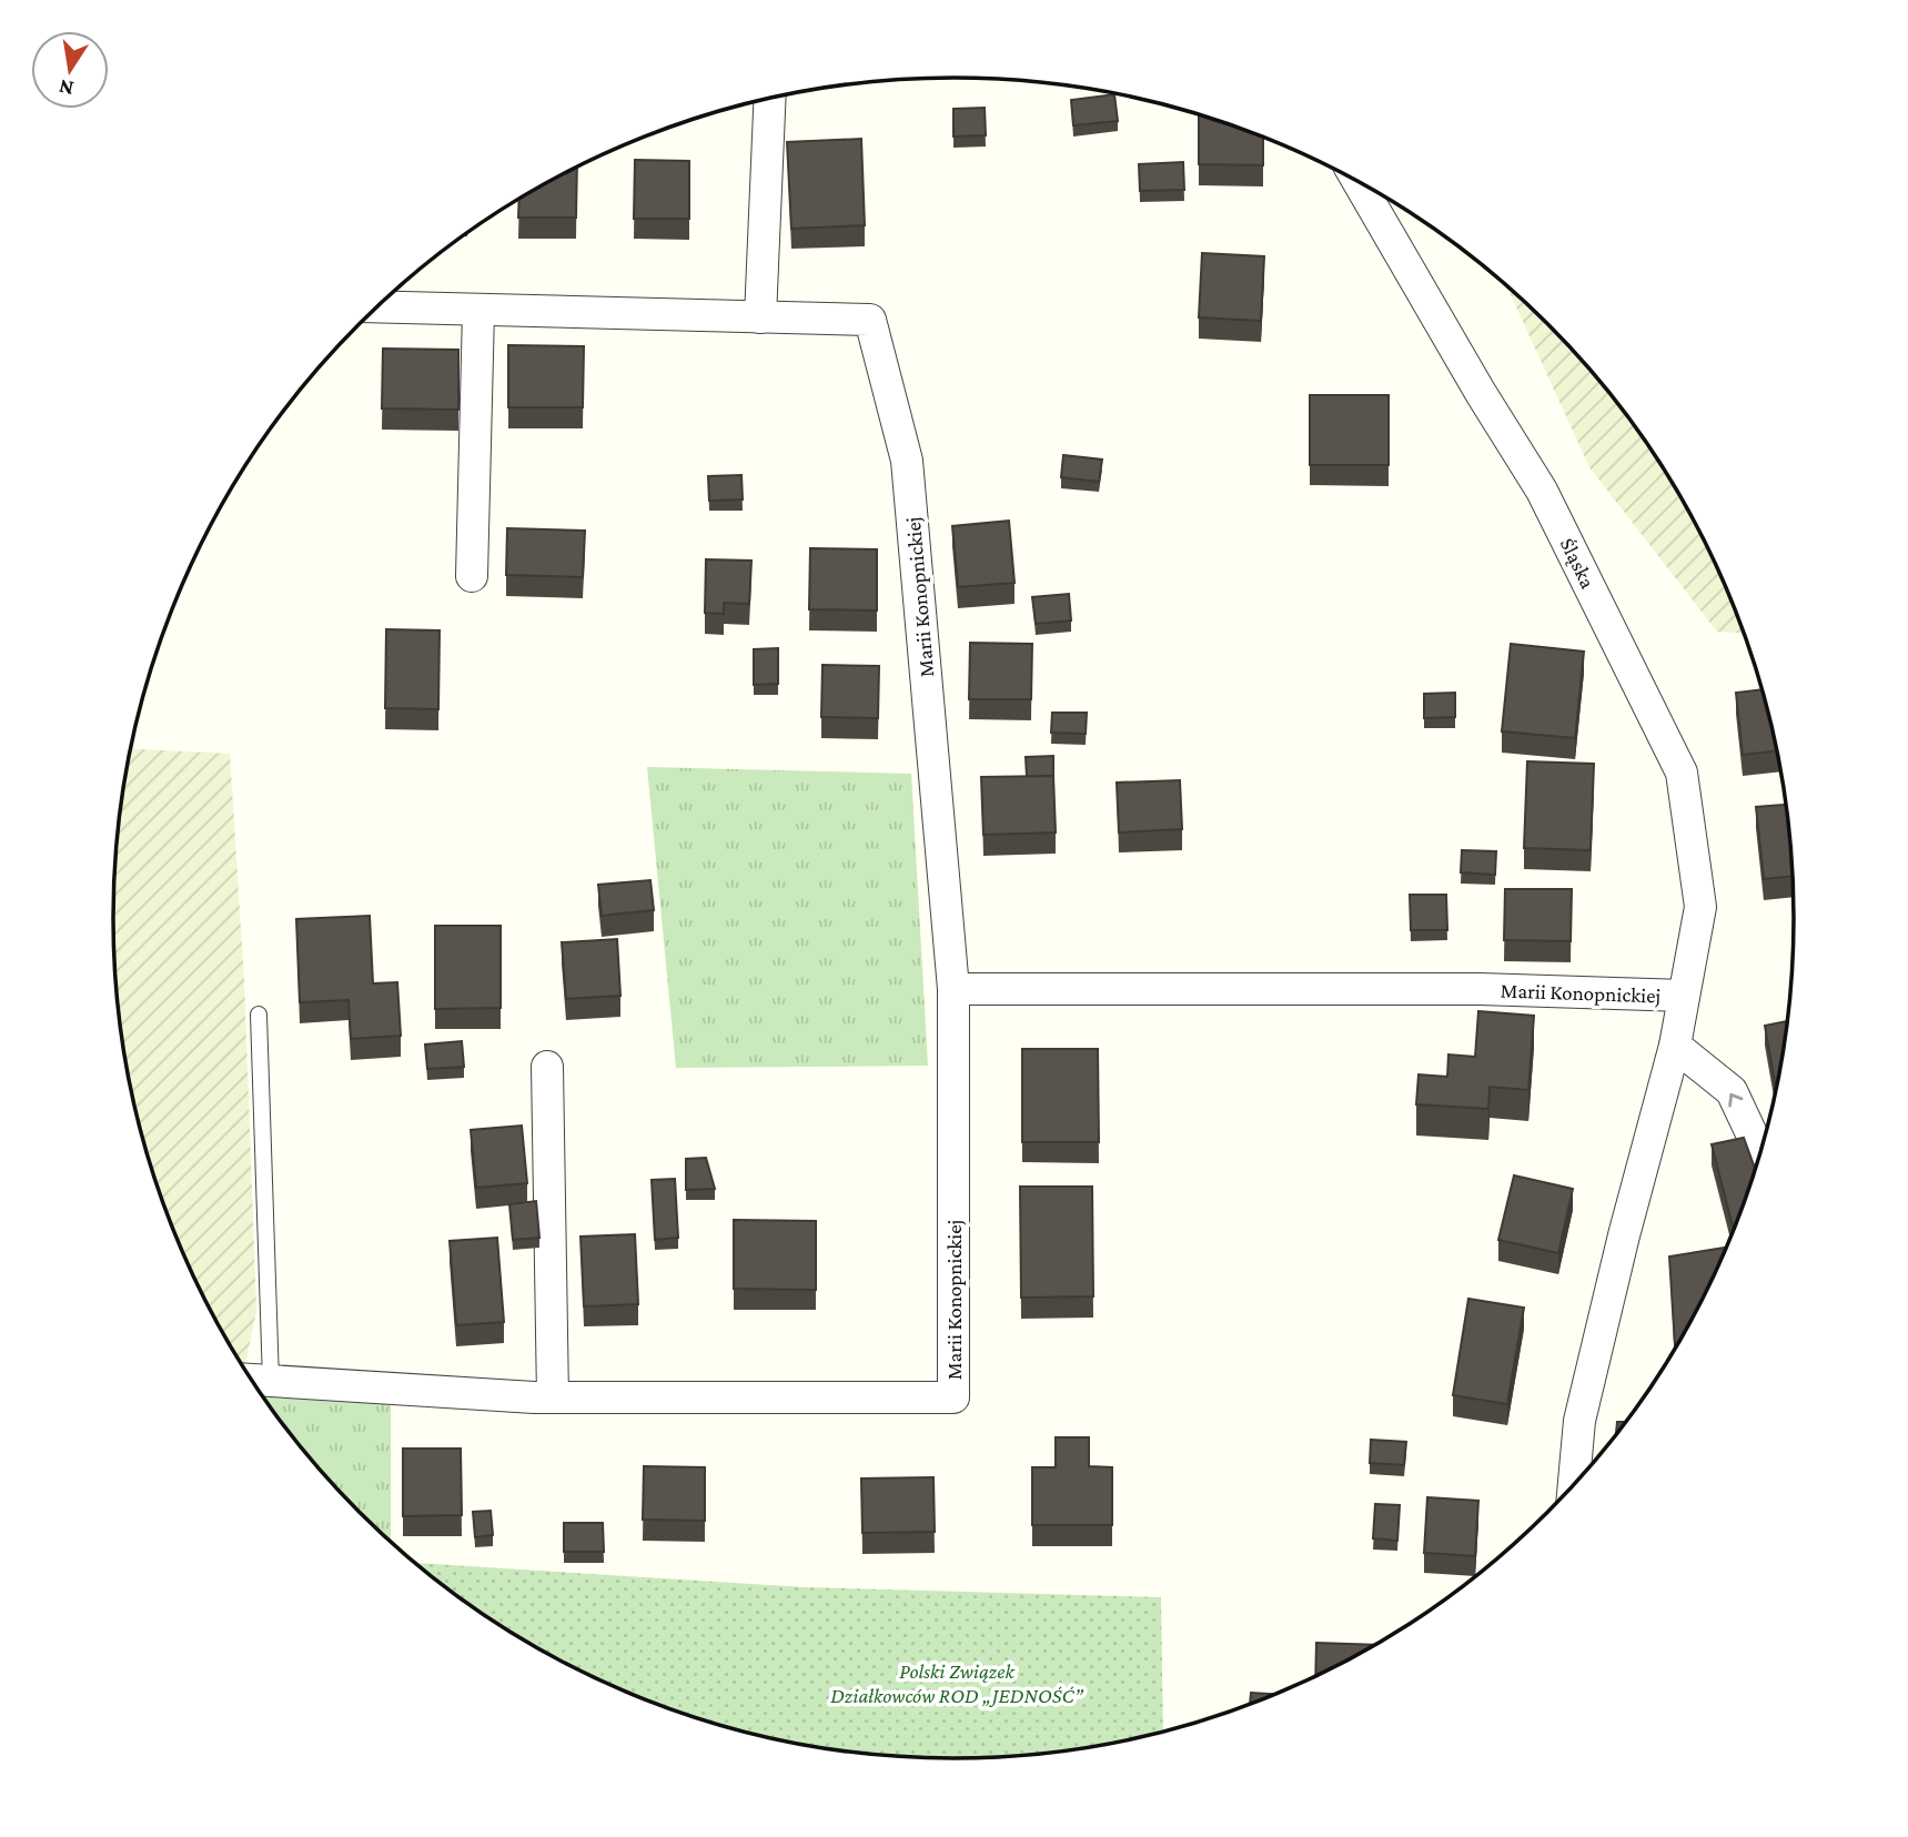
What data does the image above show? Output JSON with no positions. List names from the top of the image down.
{
  "streets": {
    "street": ["Śląska", "Marii Konopnickiej"]
  },
  "crossings": [
    ["Śląska", "Marii Konopnickiej"]
  ],
  "parks": ["Polski Związek Działkowców ROD „JEDNOŚĆ”"],
  "north": "bottom"
}
